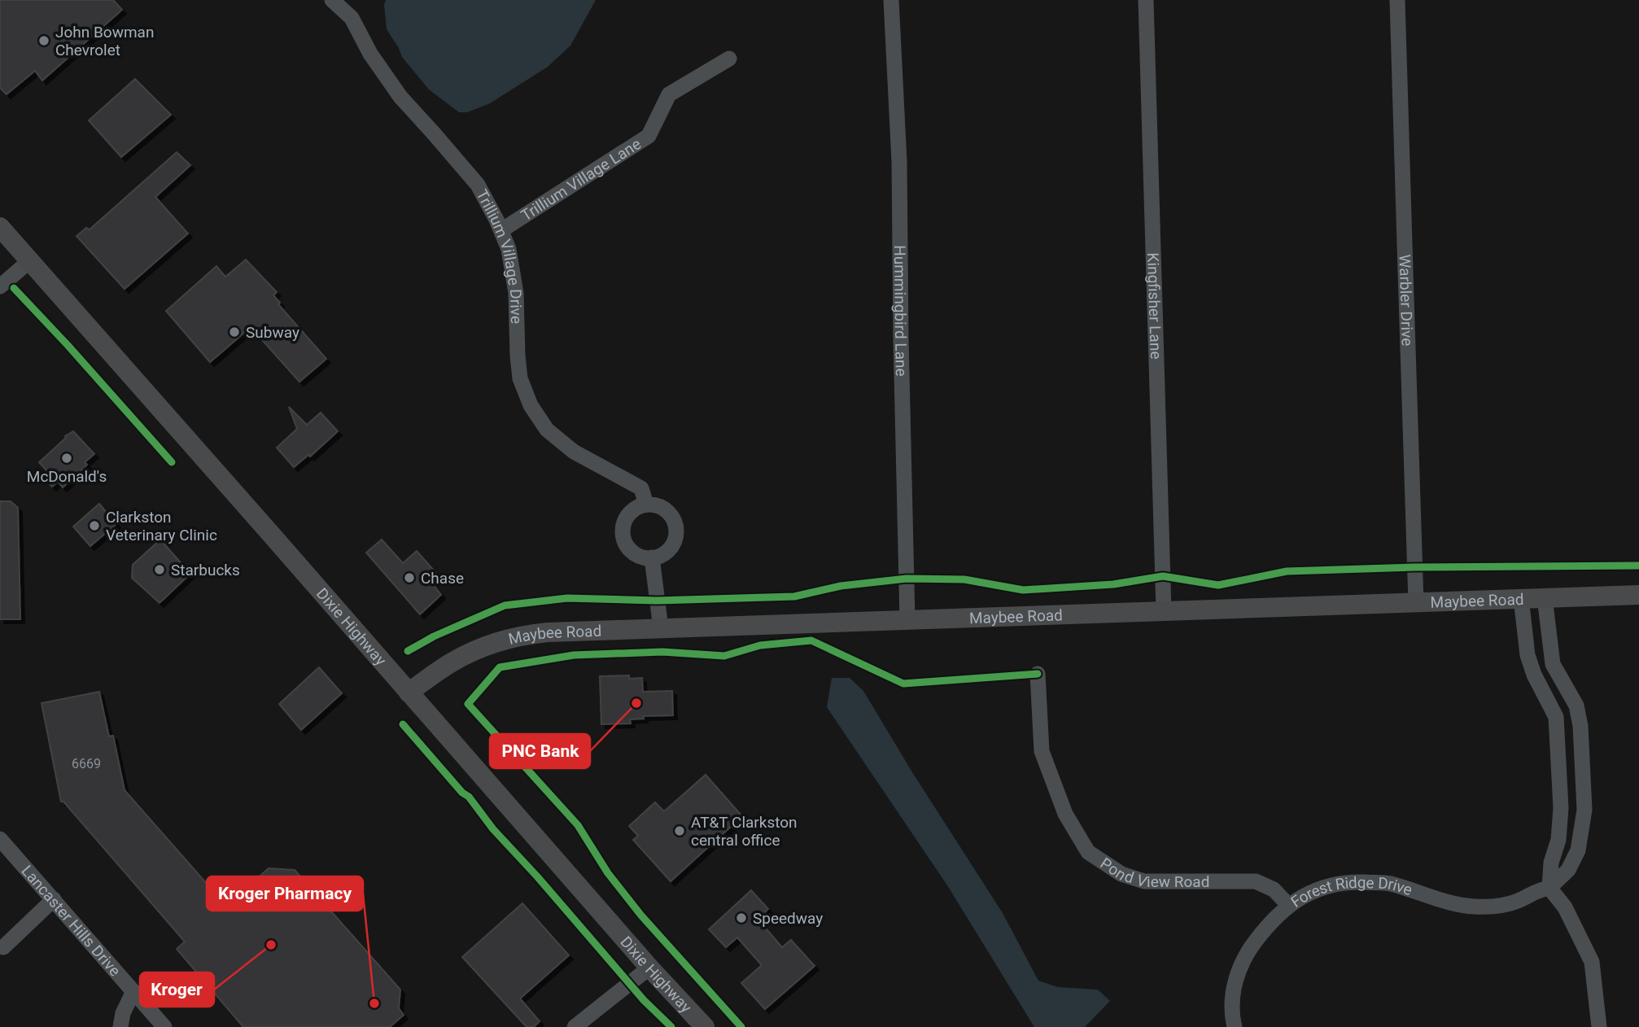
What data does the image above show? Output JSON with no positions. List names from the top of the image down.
{
  "streets": {
    "main road": ["Maybee Road", "Dixie Highway"],
    "street": [
      "Trillium Village Lane",
      "Trillium Village Drive",
      "Warbler Drive",
      "Kingfisher Lane",
      "Hummingbird Lane",
      "Pond View Road",
      "Forest Ridge Drive",
      "Lancaster Hills Drive"
    ]
  },
  "crossings": [
    ["Trillium Village Lane", "Trillium Village Drive"],
    ["Warbler Drive", "Maybee Road"],
    ["Kingfisher Lane", "Maybee Road"],
    ["Hummingbird Lane", "Maybee Road"],
    ["Maybee Road", "Dixie Highway"],
    ["Maybee Road", "Forest Ridge Drive"],
    ["Pond View Road", "Forest Ridge Drive"]
  ],
  "places": [
    "John Bowman Chevrolet",
    "Subway",
    "McDonald's",
    "Clarkston Veterinary Clinic",
    "Starbucks",
    "Chase",
    "PNC Bank",
    "AT&T Clarkston central office",
    "Speedway",
    "Kroger",
    "Kroger Pharmacy"
  ],
  "house_numbers": ["6669"]
}
